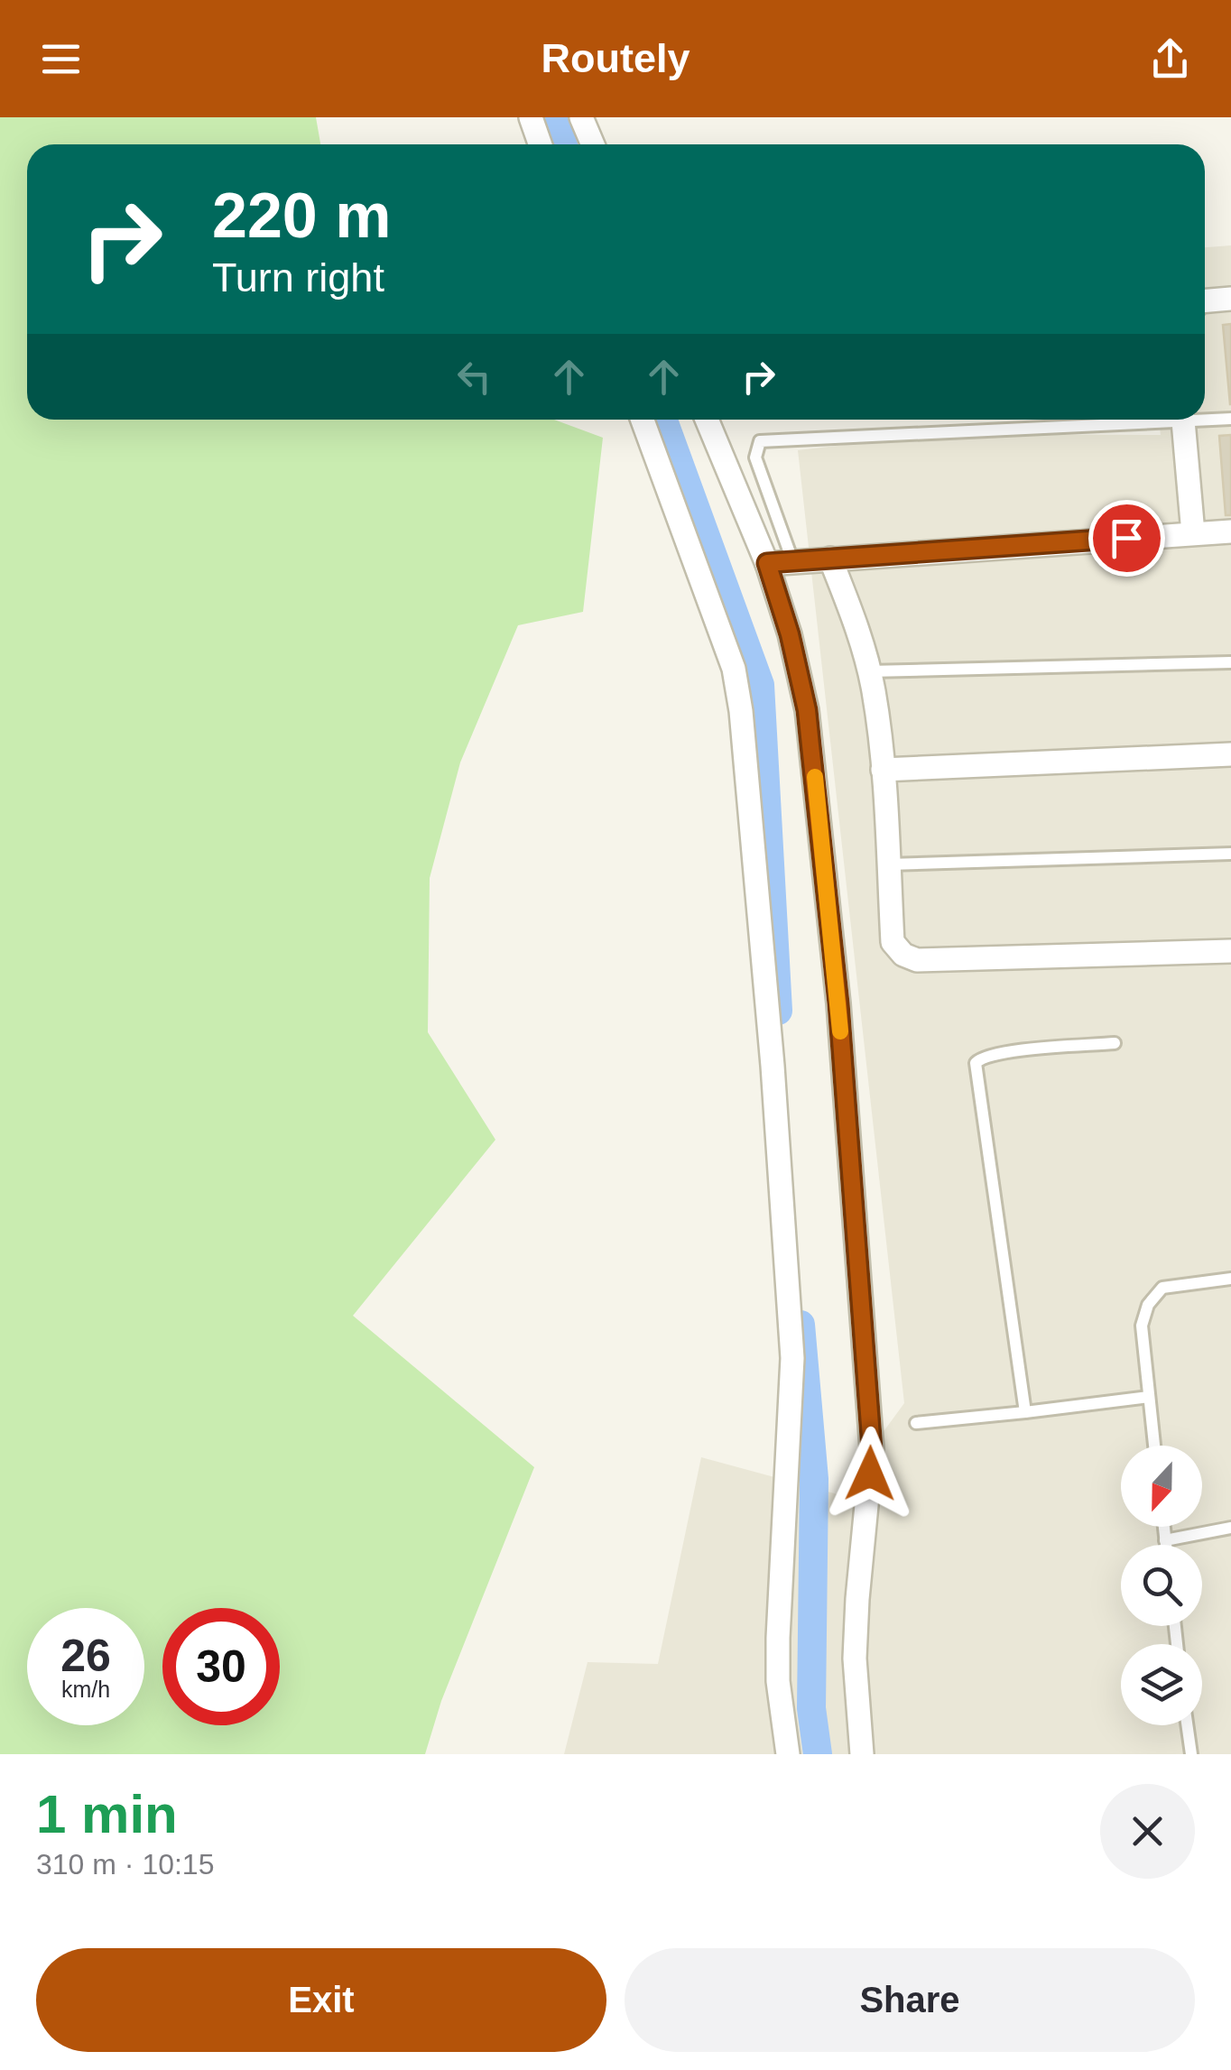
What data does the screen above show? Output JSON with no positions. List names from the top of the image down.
{
  "north": "bottom",
  "page": {
    "header": "Routely",
    "turn": ["220 m", "Turn right"],
    "speed": "26 km/h",
    "limit": "30",
    "heading": ["1 min", "310 m · 10:15"],
    "buttons": ["Exit", "Share"]
  }
}
